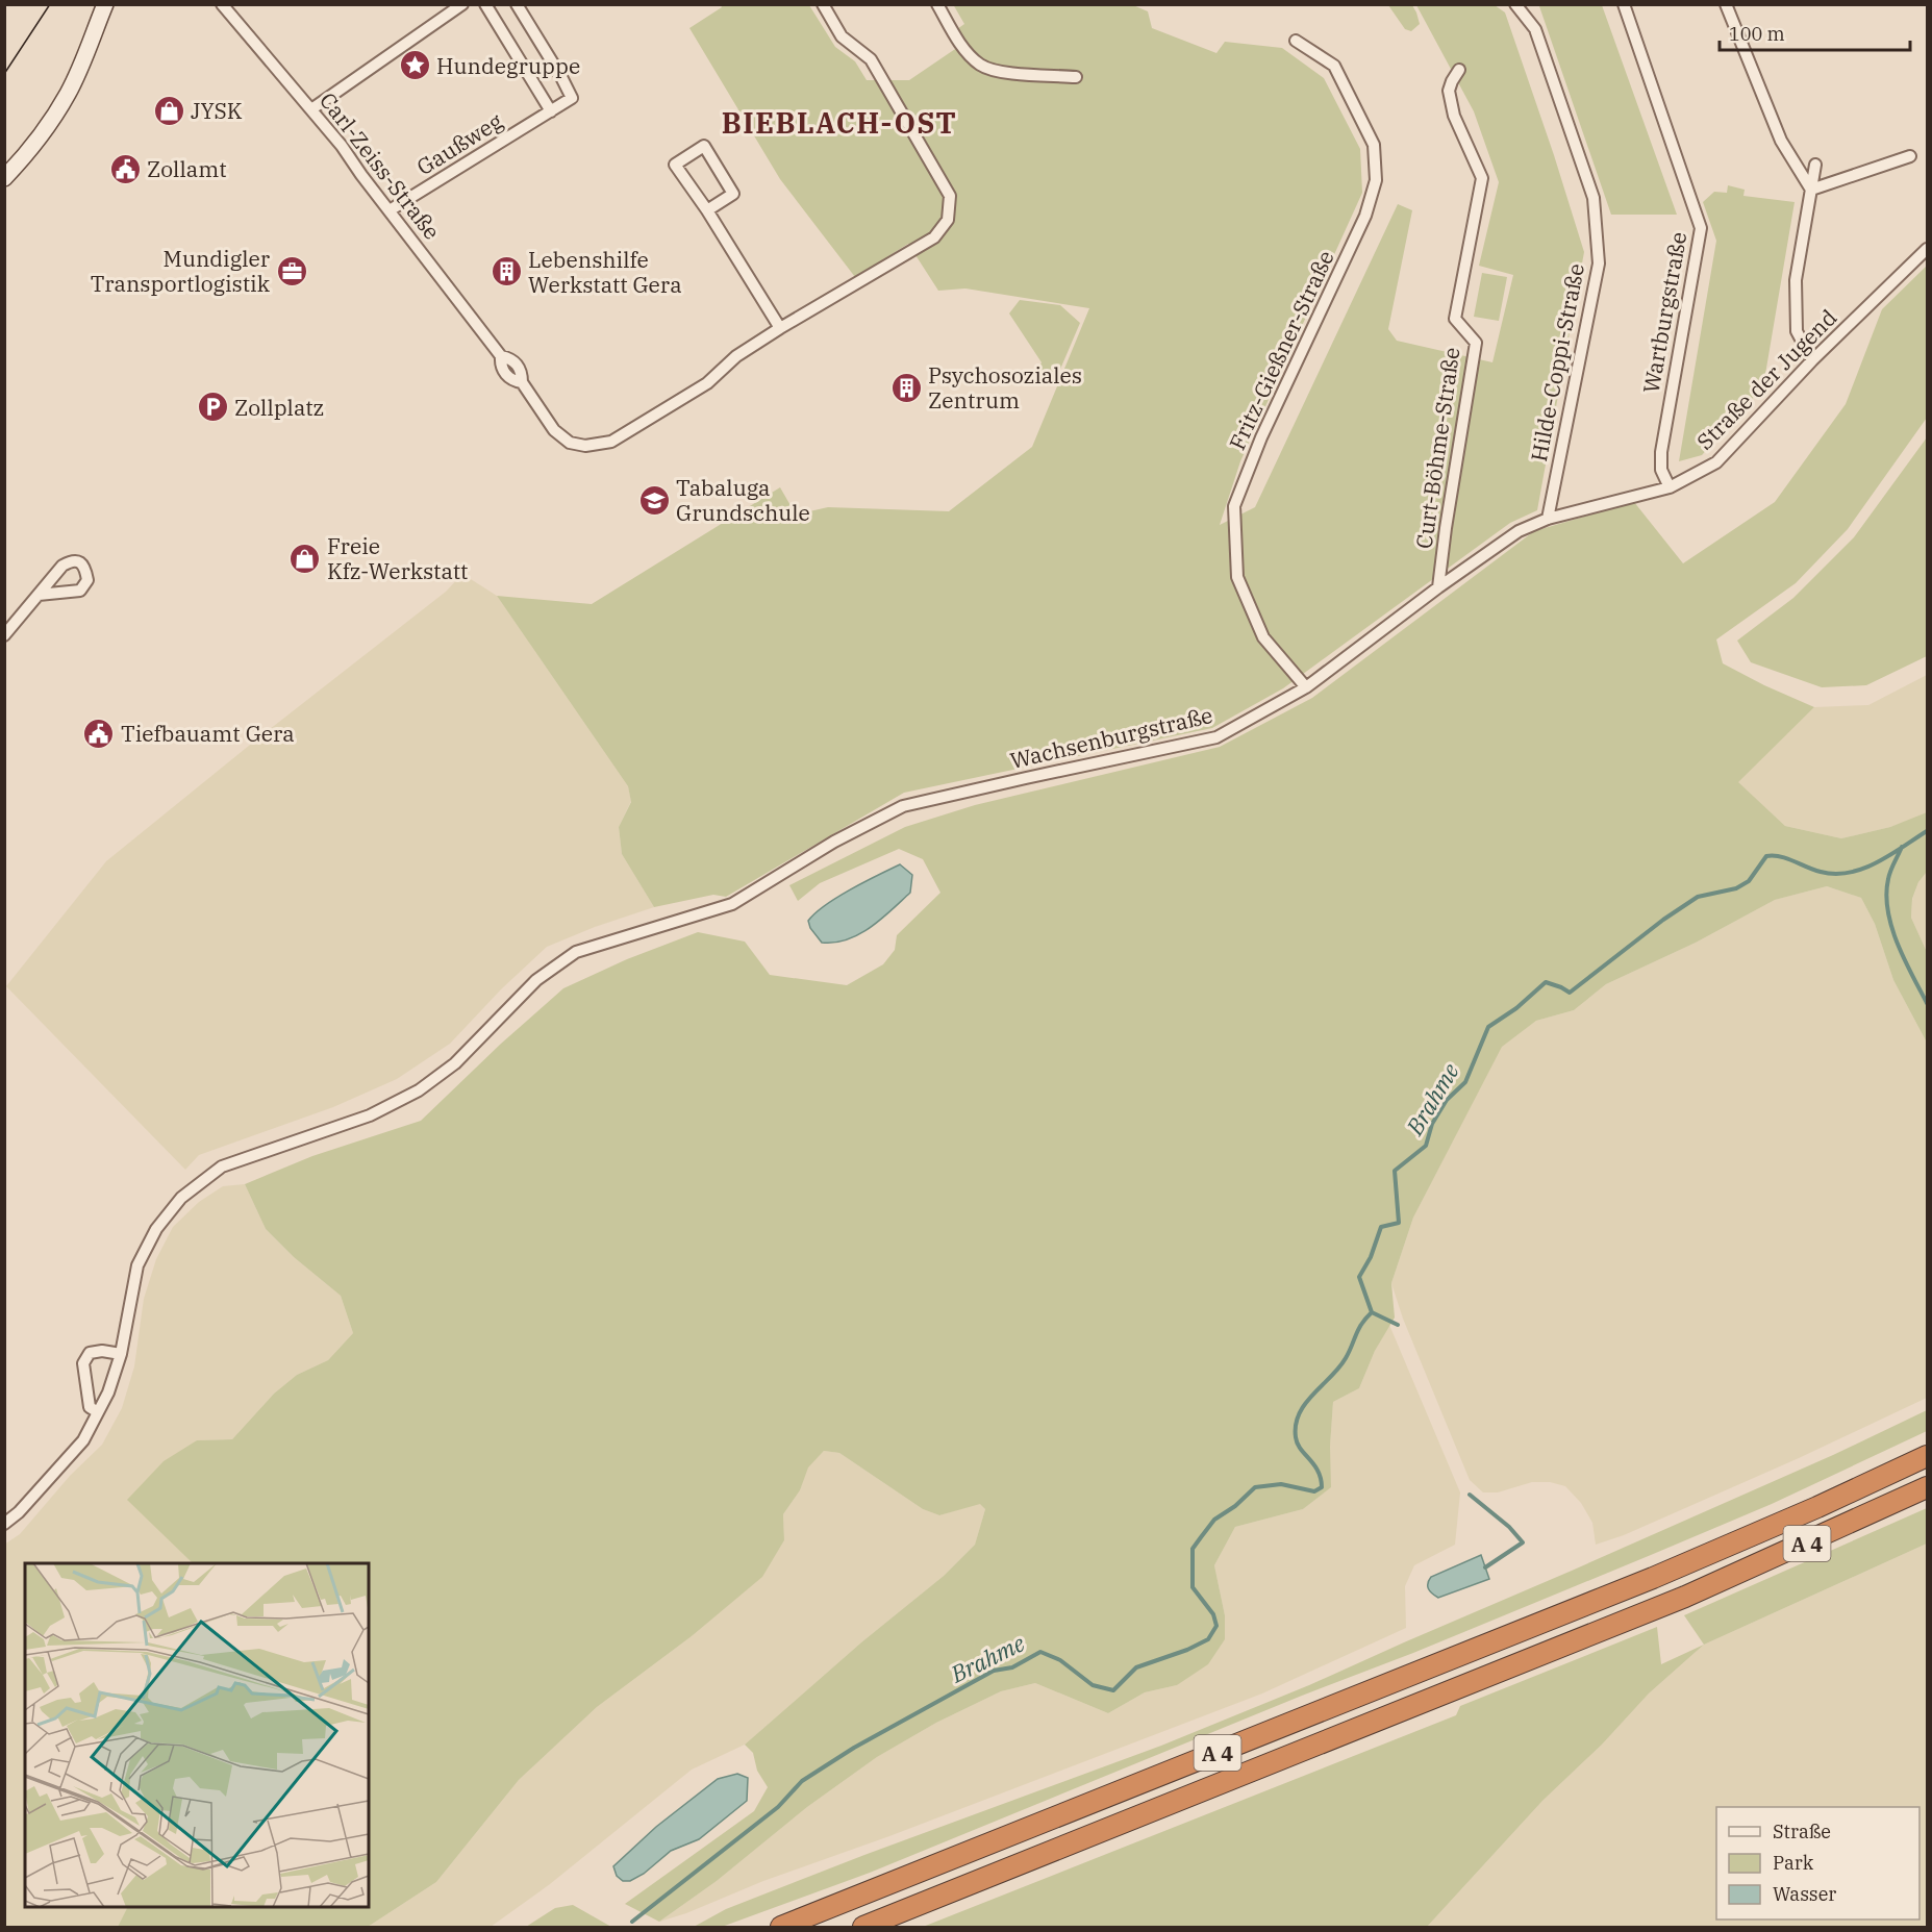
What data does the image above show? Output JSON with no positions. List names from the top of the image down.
{
  "streets": {
    "highway": ["A 4"],
    "street": [
      "Gaußweg",
      "Carl-Zeiss-Straße",
      "Wartburgstraße",
      "Fritz-Gießner-Straße",
      "Hilde-Coppi-Straße",
      "Straße der Jugend",
      "Curt-Böhme-Straße",
      "Wachsenburgstraße"
    ]
  },
  "crossings": [
    ["Gaußweg", "Carl-Zeiss-Straße"],
    ["Wartburgstraße", "Straße der Jugend"],
    ["Fritz-Gießner-Straße", "Wachsenburgstraße"],
    ["Hilde-Coppi-Straße", "Wachsenburgstraße"],
    ["Straße der Jugend", "Wachsenburgstraße"],
    ["Curt-Böhme-Straße", "Wachsenburgstraße"]
  ],
  "districts": ["BIEBLACH-OST"],
  "water": ["Brahme"],
  "places": {
    "place": ["Hundegruppe"],
    "shop": ["JYSK", "Freie Kfz-Werkstatt"],
    "public building": ["Zollamt", "Tiefbauamt Gera"],
    "office": ["Mundigler Transportlogistik"],
    "building": ["Lebenshilfe Werkstatt Gera", "Psychosoziales Zentrum"],
    "parking": ["Zollplatz"],
    "school or university": ["Tabaluga Grundschule"]
  },
  "legend": ["Straße", "Park", "Wasser"],
  "scale_bar": "100 m"
}
